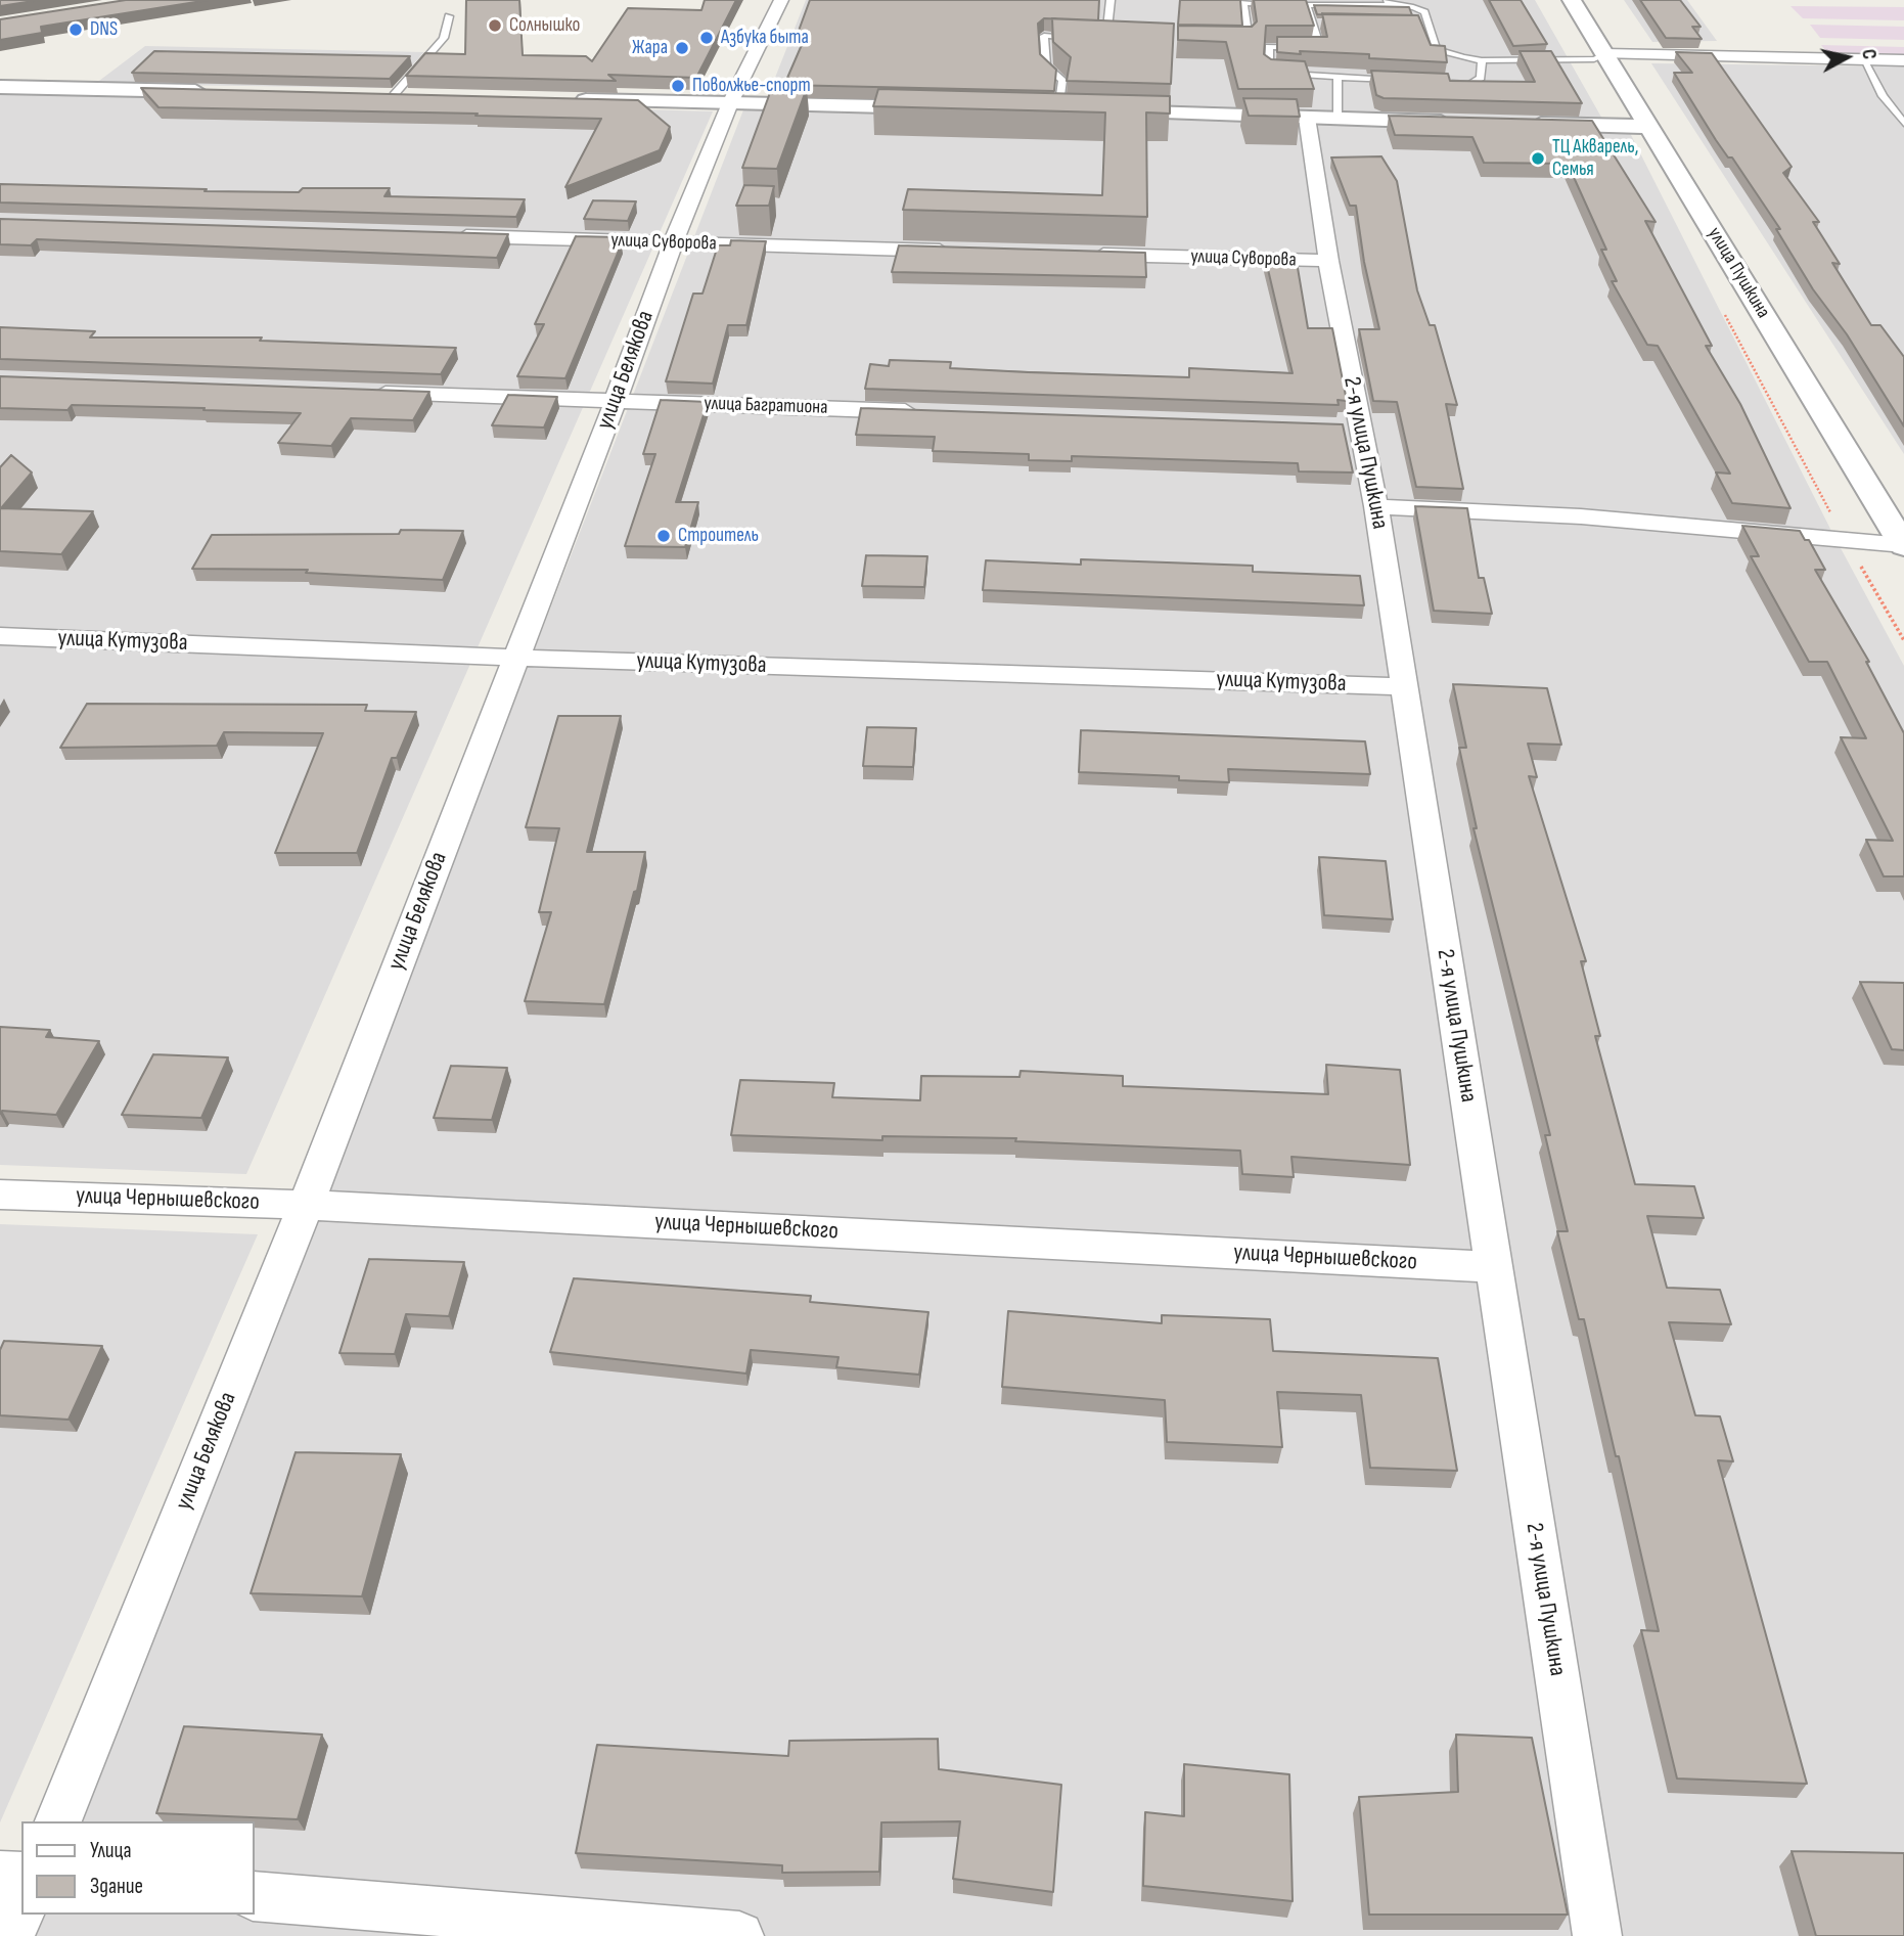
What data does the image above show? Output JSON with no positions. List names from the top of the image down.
{
  "streets": {
    "street": [
      "улица Суворова",
      "улица Пушкина",
      "улица Белякова",
      "улица Багратиона",
      "2-я улица Пушкина",
      "улица Кутузова",
      "улица Чернышевского"
    ]
  },
  "crossings": [
    ["улица Суворова", "улица Белякова"],
    ["улица Суворова", "2-я улица Пушкина"],
    ["улица Белякова", "улица Багратиона"],
    ["улица Белякова", "улица Кутузова"],
    ["улица Белякова", "улица Чернышевского"],
    ["2-я улица Пушкина", "улица Кутузова"],
    ["2-я улица Пушкина", "улица Чернышевского"]
  ],
  "places": [
    "Солнышко",
    "DNS",
    "Азбука быта",
    "Жара",
    "Поволжье-спорт",
    "ТЦ Акварель, Семья",
    "Строитель"
  ],
  "legend": ["Улица", "Здание"],
  "north": "right"
}
